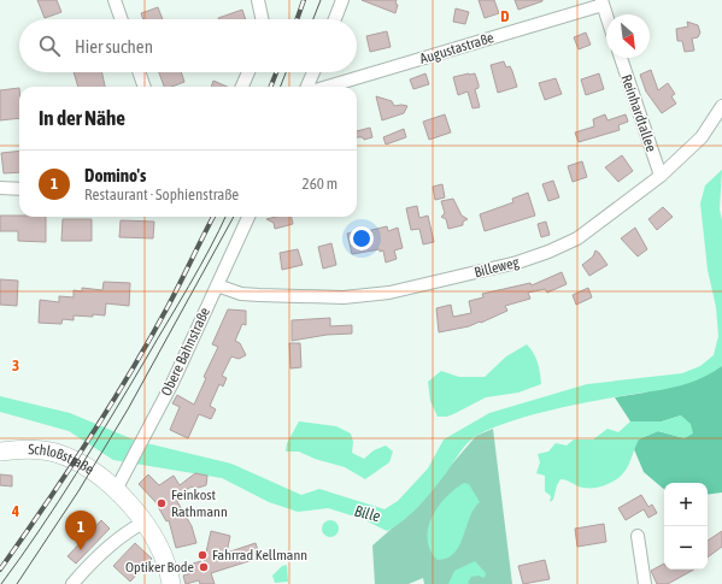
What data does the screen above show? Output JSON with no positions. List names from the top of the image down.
{
  "streets": {
    "main road": ["Schloßstraße"],
    "street": [
      "Augustastraße",
      "Reinhardtallee",
      "Billeweg",
      "Obere Bahnstraße"
    ]
  },
  "crossings": [
    ["Reinhardtallee", "Billeweg"],
    ["Billeweg", "Obere Bahnstraße"],
    ["Obere Bahnstraße", "Schloßstraße"]
  ],
  "water": ["Bille"],
  "places": ["Feinkost Rathmann", "Fahrrad Kellmann", "Optiker Bode"],
  "north": "bottom right",
  "page": {
    "search": "Hier suchen",
    "heading": "In der Nähe",
    "list": [
      {
        "mark": "1",
        "name": "Domino's",
        "note": "Restaurant · Sophienstraße",
        "value": "260 m"
      }
    ],
    "map_buttons": ["+", "−"],
    "pins": "1"
  },
  "grid": {
    "columns": ["D"],
    "rows": ["3", "4"]
  }
}
